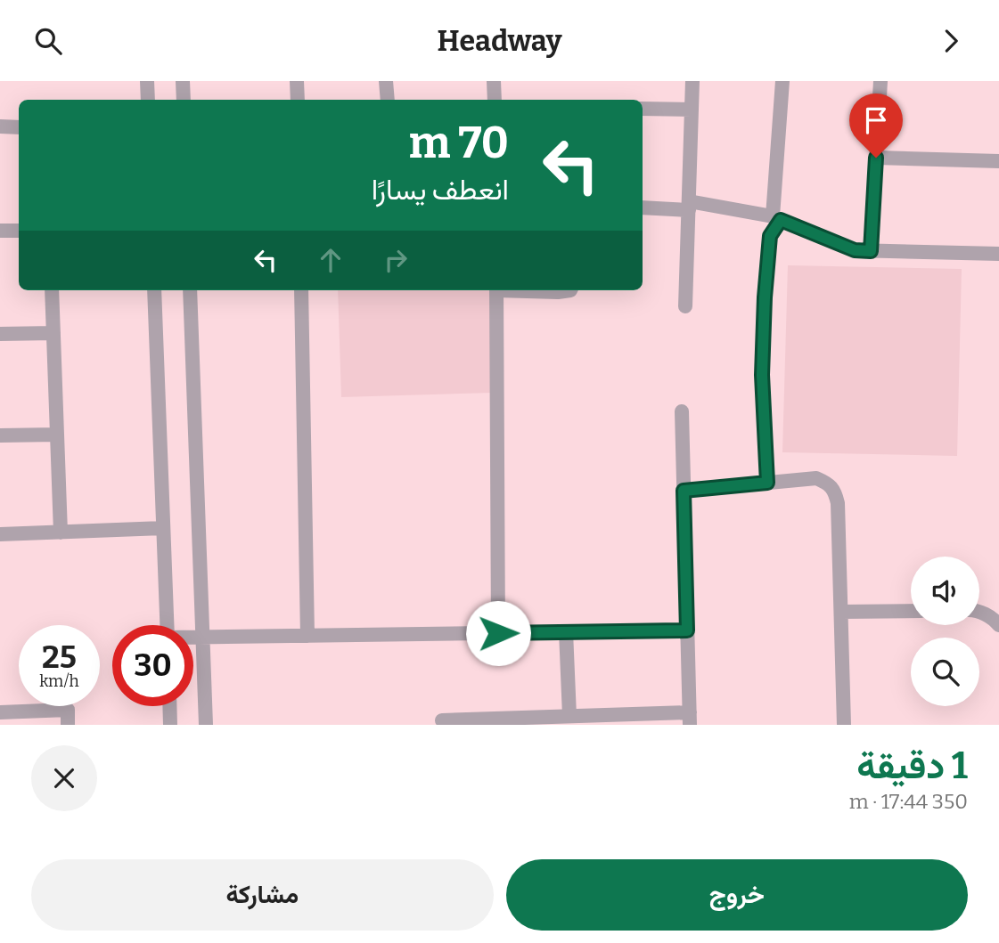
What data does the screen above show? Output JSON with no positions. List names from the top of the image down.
{
  "page": {
    "header": "Headway",
    "turn": ["70 m", "انعطف يسارًا"],
    "speed": "25 km/h",
    "limit": "30",
    "heading": ["1 دقيقة", "350 m · 17:44"],
    "buttons": ["خروج", "مشاركة"]
  }
}
